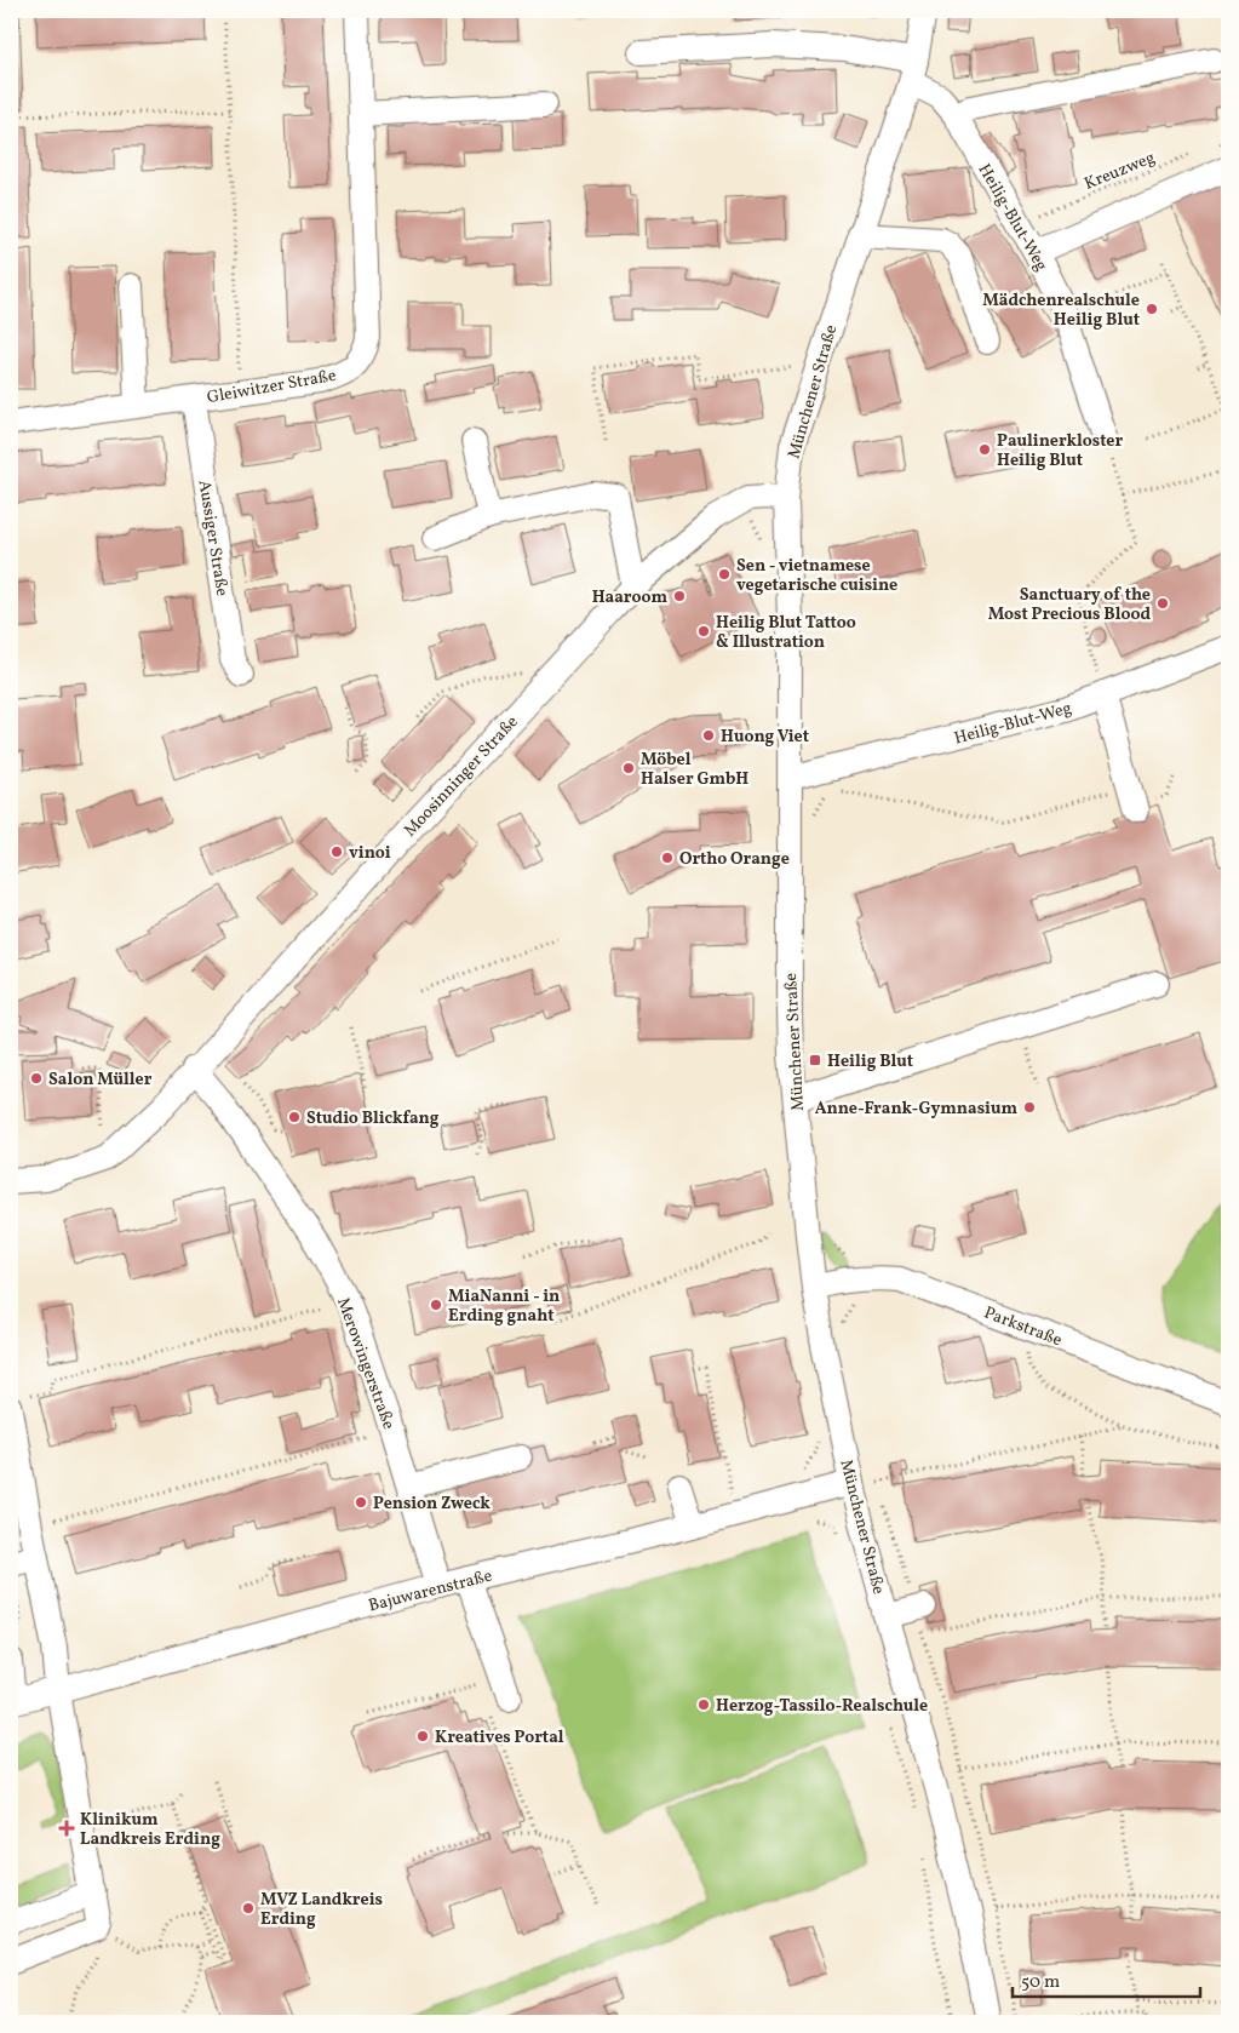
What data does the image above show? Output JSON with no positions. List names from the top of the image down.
{
  "streets": {
    "street": [
      "Heilig-Blut-Weg",
      "Gleiwitzer Straße",
      "Münchener Straße",
      "Aussiger Straße",
      "Moosinninger Straße",
      "Parkstraße",
      "Merowingerstraße",
      "Bajuwarenstraße"
    ],
    "path": ["Kreuzweg"]
  },
  "crossings": [
    ["Kreuzweg", "Heilig-Blut-Weg"],
    ["Heilig-Blut-Weg", "Münchener Straße"],
    ["Gleiwitzer Straße", "Aussiger Straße"],
    ["Münchener Straße", "Moosinninger Straße"],
    ["Münchener Straße", "Parkstraße"],
    ["Münchener Straße", "Bajuwarenstraße"],
    ["Moosinninger Straße", "Merowingerstraße"],
    ["Merowingerstraße", "Bajuwarenstraße"]
  ],
  "places": {
    "other": [
      "Mädchenrealschule Heilig Blut",
      "Paulinerkloster Heilig Blut",
      "Sen - vietnamese vegetarische cuisine",
      "Haaroom",
      "Sanctuary of the Most Precious Blood",
      "Heilig Blut Tattoo & Illustration",
      "Huong Viet",
      "Möbel Halser GmbH",
      "vinoi",
      "Ortho Orange",
      "Salon Müller",
      "Anne-Frank-Gymnasium",
      "Studio Blickfang",
      "MiaNanni - in Erding gnaht",
      "Pension Zweck",
      "Herzog-Tassilo-Realschule",
      "Kreatives Portal",
      "MVZ Landkreis Erding"
    ],
    "transit": ["Heilig Blut"],
    "health": ["Klinikum Landkreis Erding"]
  },
  "scale_bar": "50 m"
}
